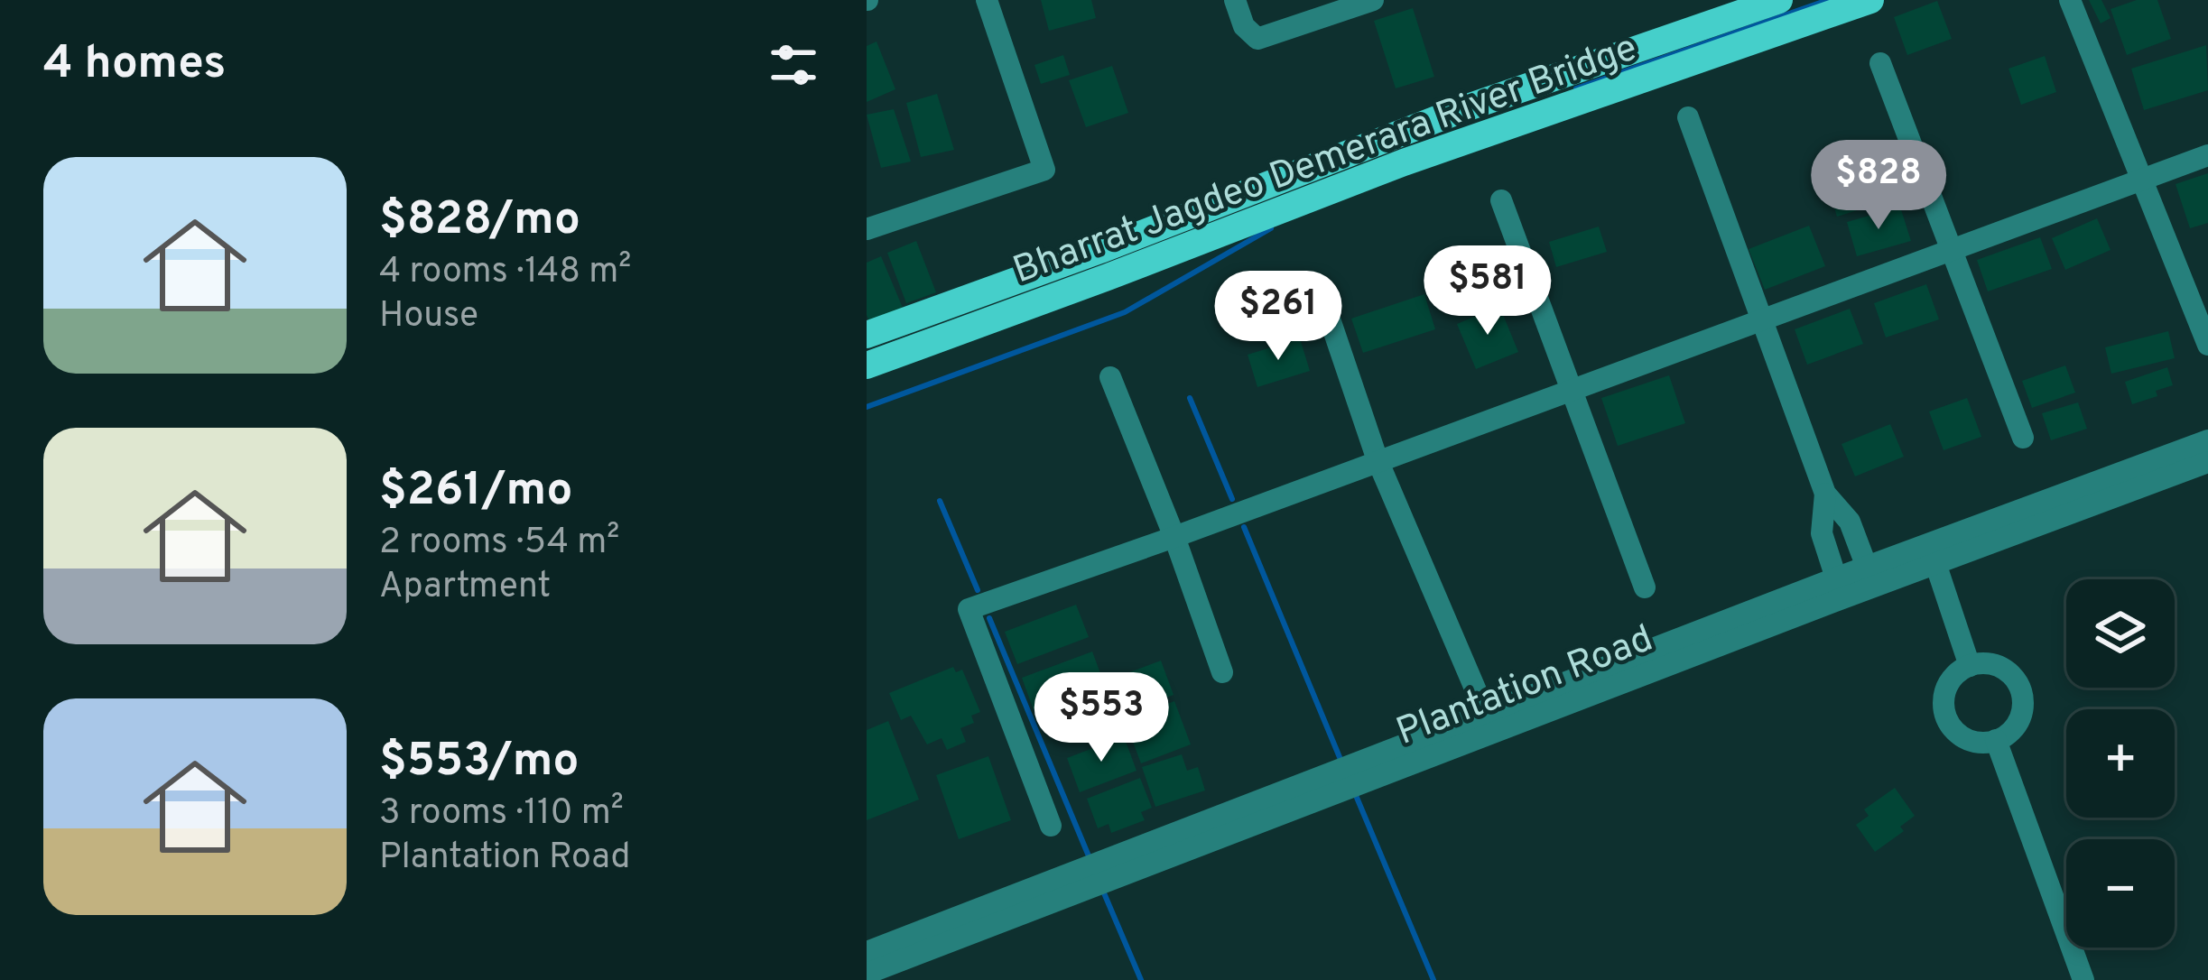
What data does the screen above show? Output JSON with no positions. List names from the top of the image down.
{
  "streets": {
    "main road": ["Bharrat Jagdeo Demerara River Bridge"],
    "street": ["Plantation Road"]
  },
  "page": {
    "heading": "4 homes",
    "list": [
      {
        "name": "$828/mo",
        "note": "4 rooms · 148 m² · House"
      },
      {
        "name": "$261/mo",
        "note": "2 rooms · 54 m² · Apartment"
      },
      {
        "name": "$553/mo",
        "note": "3 rooms · 110 m² · Plantation Road"
      }
    ],
    "price": [
      "$828",
      "$581",
      "$261",
      "$553"
    ],
    "map_buttons": ["+", "−"]
  }
}
